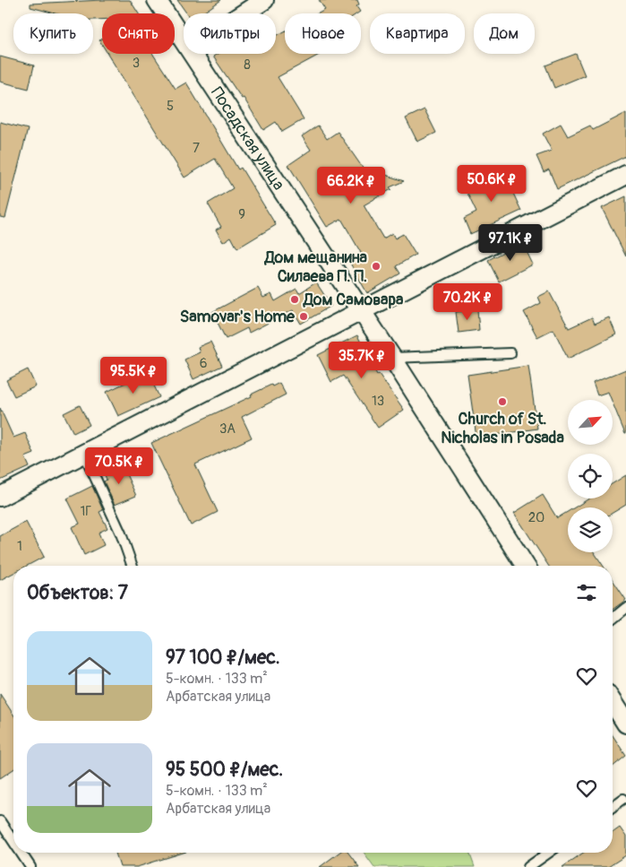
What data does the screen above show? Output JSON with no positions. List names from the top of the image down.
{
  "streets": {
    "street": ["Посадская улица"]
  },
  "places": [
    "Дом мещанина Силаева П. П.",
    "Дом Самовара",
    "Samovar's Home",
    "Church of St. Nicholas in Posada"
  ],
  "house_numbers": [
    "3",
    "8",
    "5",
    "7",
    "9",
    "6",
    "13",
    "3А",
    "1Г",
    "20",
    "1"
  ],
  "north": "top right",
  "page": {
    "chip": [
      "Купить",
      "Снять",
      "Фильтры",
      "Новое",
      "Квартира",
      "Дом"
    ],
    "price": [
      "50.6K ₽",
      "66.2K ₽",
      "97.1K ₽",
      "70.2K ₽",
      "35.7K ₽",
      "95.5K ₽",
      "70.5K ₽"
    ],
    "heading": "Объектов: 7",
    "list": [
      {
        "name": "97 100 ₽/мес.",
        "note": "5-комн. · 133 m² · Арбатская улица"
      },
      {
        "name": "95 500 ₽/мес.",
        "note": "5-комн. · 133 m² · Арбатская улица"
      }
    ]
  }
}
